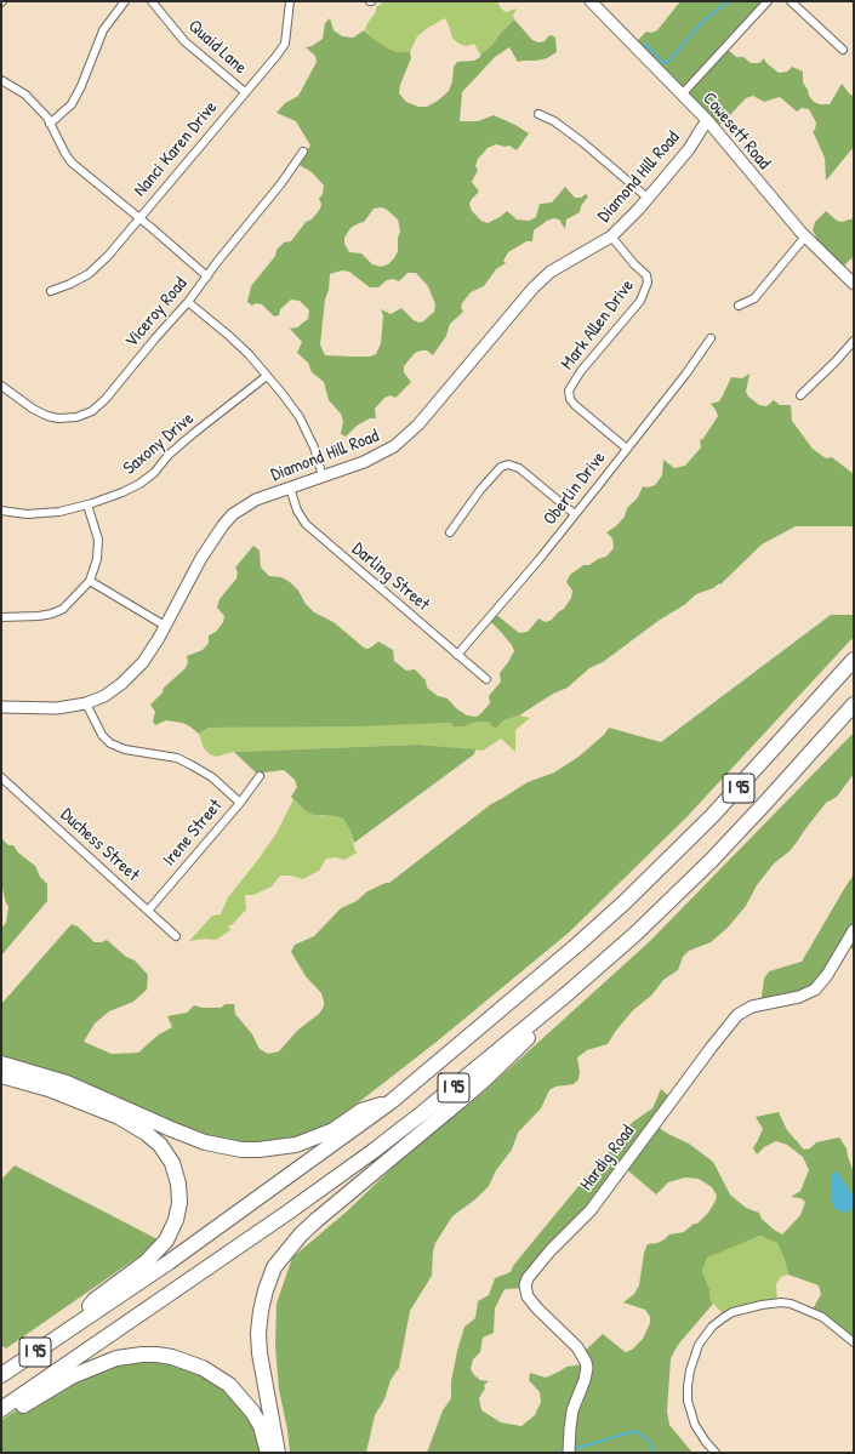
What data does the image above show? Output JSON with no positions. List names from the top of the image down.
{
  "streets": {
    "highway": ["I 95"],
    "street": [
      "Quaid Lane",
      "Cowesett Road",
      "Nanci Karen Drive",
      "Diamond Hill Road",
      "Viceroy Road",
      "Mark Allen Drive",
      "Saxony Drive",
      "Oberlin Drive",
      "Darling Street",
      "Irene Street",
      "Duchess Street",
      "Hardig Road"
    ]
  },
  "crossings": [
    ["Quaid Lane", "Nanci Karen Drive"],
    ["Cowesett Road", "Diamond Hill Road"],
    ["Diamond Hill Road", "Mark Allen Drive"],
    ["Diamond Hill Road", "Darling Street"],
    ["Mark Allen Drive", "Oberlin Drive"],
    ["Oberlin Drive", "Darling Street"],
    ["Irene Street", "Duchess Street"]
  ]
}
